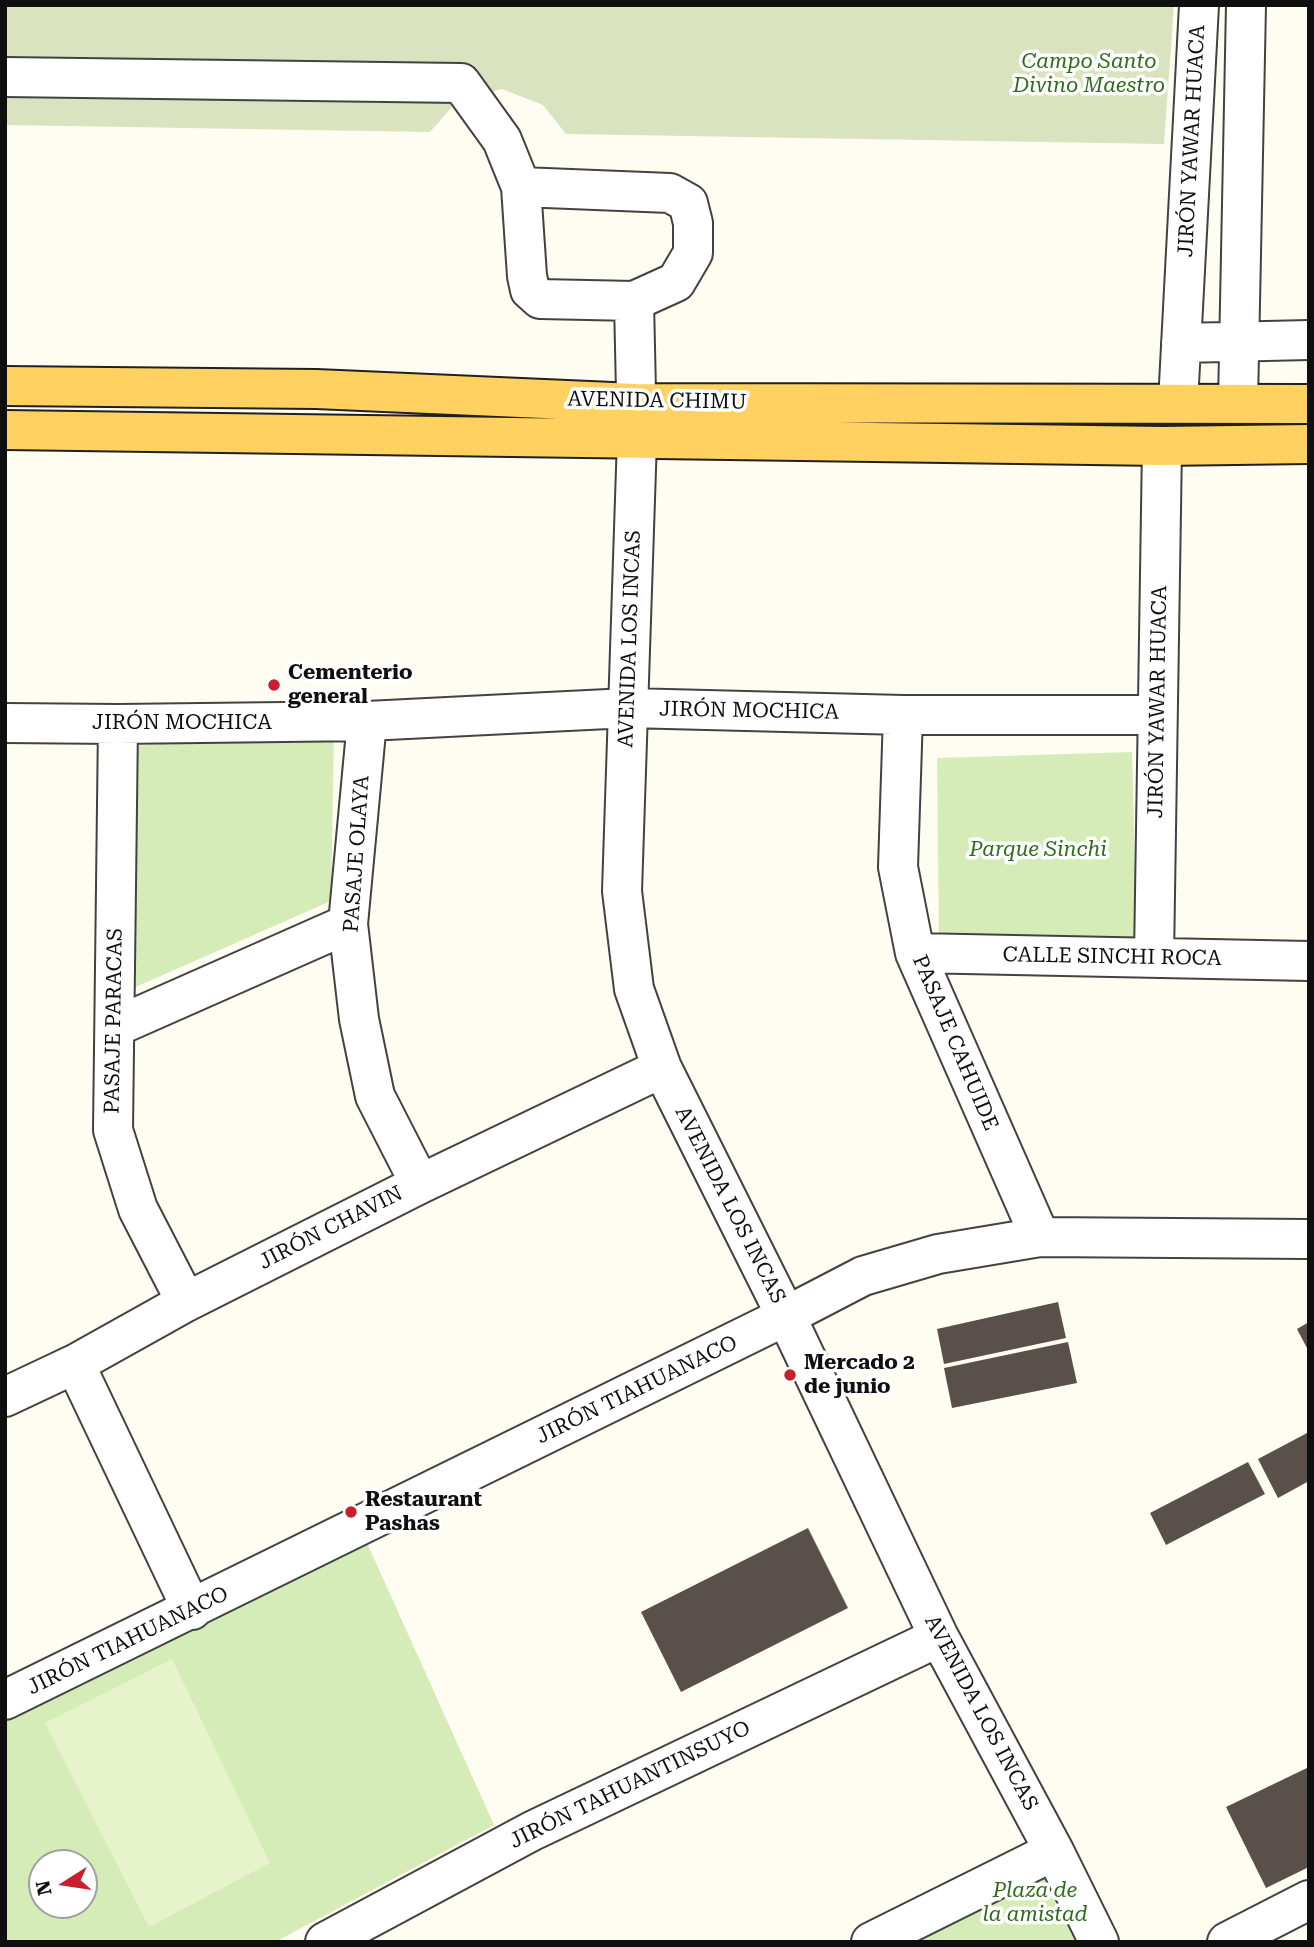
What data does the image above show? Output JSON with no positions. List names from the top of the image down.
{
  "streets": {
    "main road": ["AVENIDA CHIMU"],
    "street": [
      "JIRÓN YAWAR HUACA",
      "AVENIDA LOS INCAS",
      "JIRÓN MOCHICA",
      "PASAJE OLAYA",
      "CALLE SINCHI ROCA",
      "PASAJE PARACAS",
      "PASAJE CAHUIDE",
      "JIRÓN CHAVIN",
      "JIRÓN TIAHUANACO",
      "JIRÓN TAHUANTINSUYO"
    ]
  },
  "crossings": [
    ["JIRÓN YAWAR HUACA", "AVENIDA CHIMU"],
    ["JIRÓN YAWAR HUACA", "JIRÓN MOCHICA"],
    ["JIRÓN YAWAR HUACA", "CALLE SINCHI ROCA"],
    ["AVENIDA CHIMU", "AVENIDA LOS INCAS"],
    ["AVENIDA LOS INCAS", "JIRÓN MOCHICA"],
    ["AVENIDA LOS INCAS", "JIRÓN CHAVIN"],
    ["AVENIDA LOS INCAS", "JIRÓN TIAHUANACO"],
    ["AVENIDA LOS INCAS", "JIRÓN TAHUANTINSUYO"],
    ["JIRÓN MOCHICA", "PASAJE OLAYA"],
    ["JIRÓN MOCHICA", "PASAJE PARACAS"],
    ["JIRÓN MOCHICA", "PASAJE CAHUIDE"],
    ["PASAJE OLAYA", "JIRÓN CHAVIN"],
    ["CALLE SINCHI ROCA", "PASAJE CAHUIDE"],
    ["PASAJE PARACAS", "JIRÓN CHAVIN"],
    ["PASAJE CAHUIDE", "JIRÓN TIAHUANACO"]
  ],
  "parks": ["Campo Santo Divino Maestro", "Parque Sinchi", "Plaza de la amistad"],
  "places": ["Cementerio general", "Mercado 2 de junio", "Restaurant Pashas"],
  "north": "left"
}
